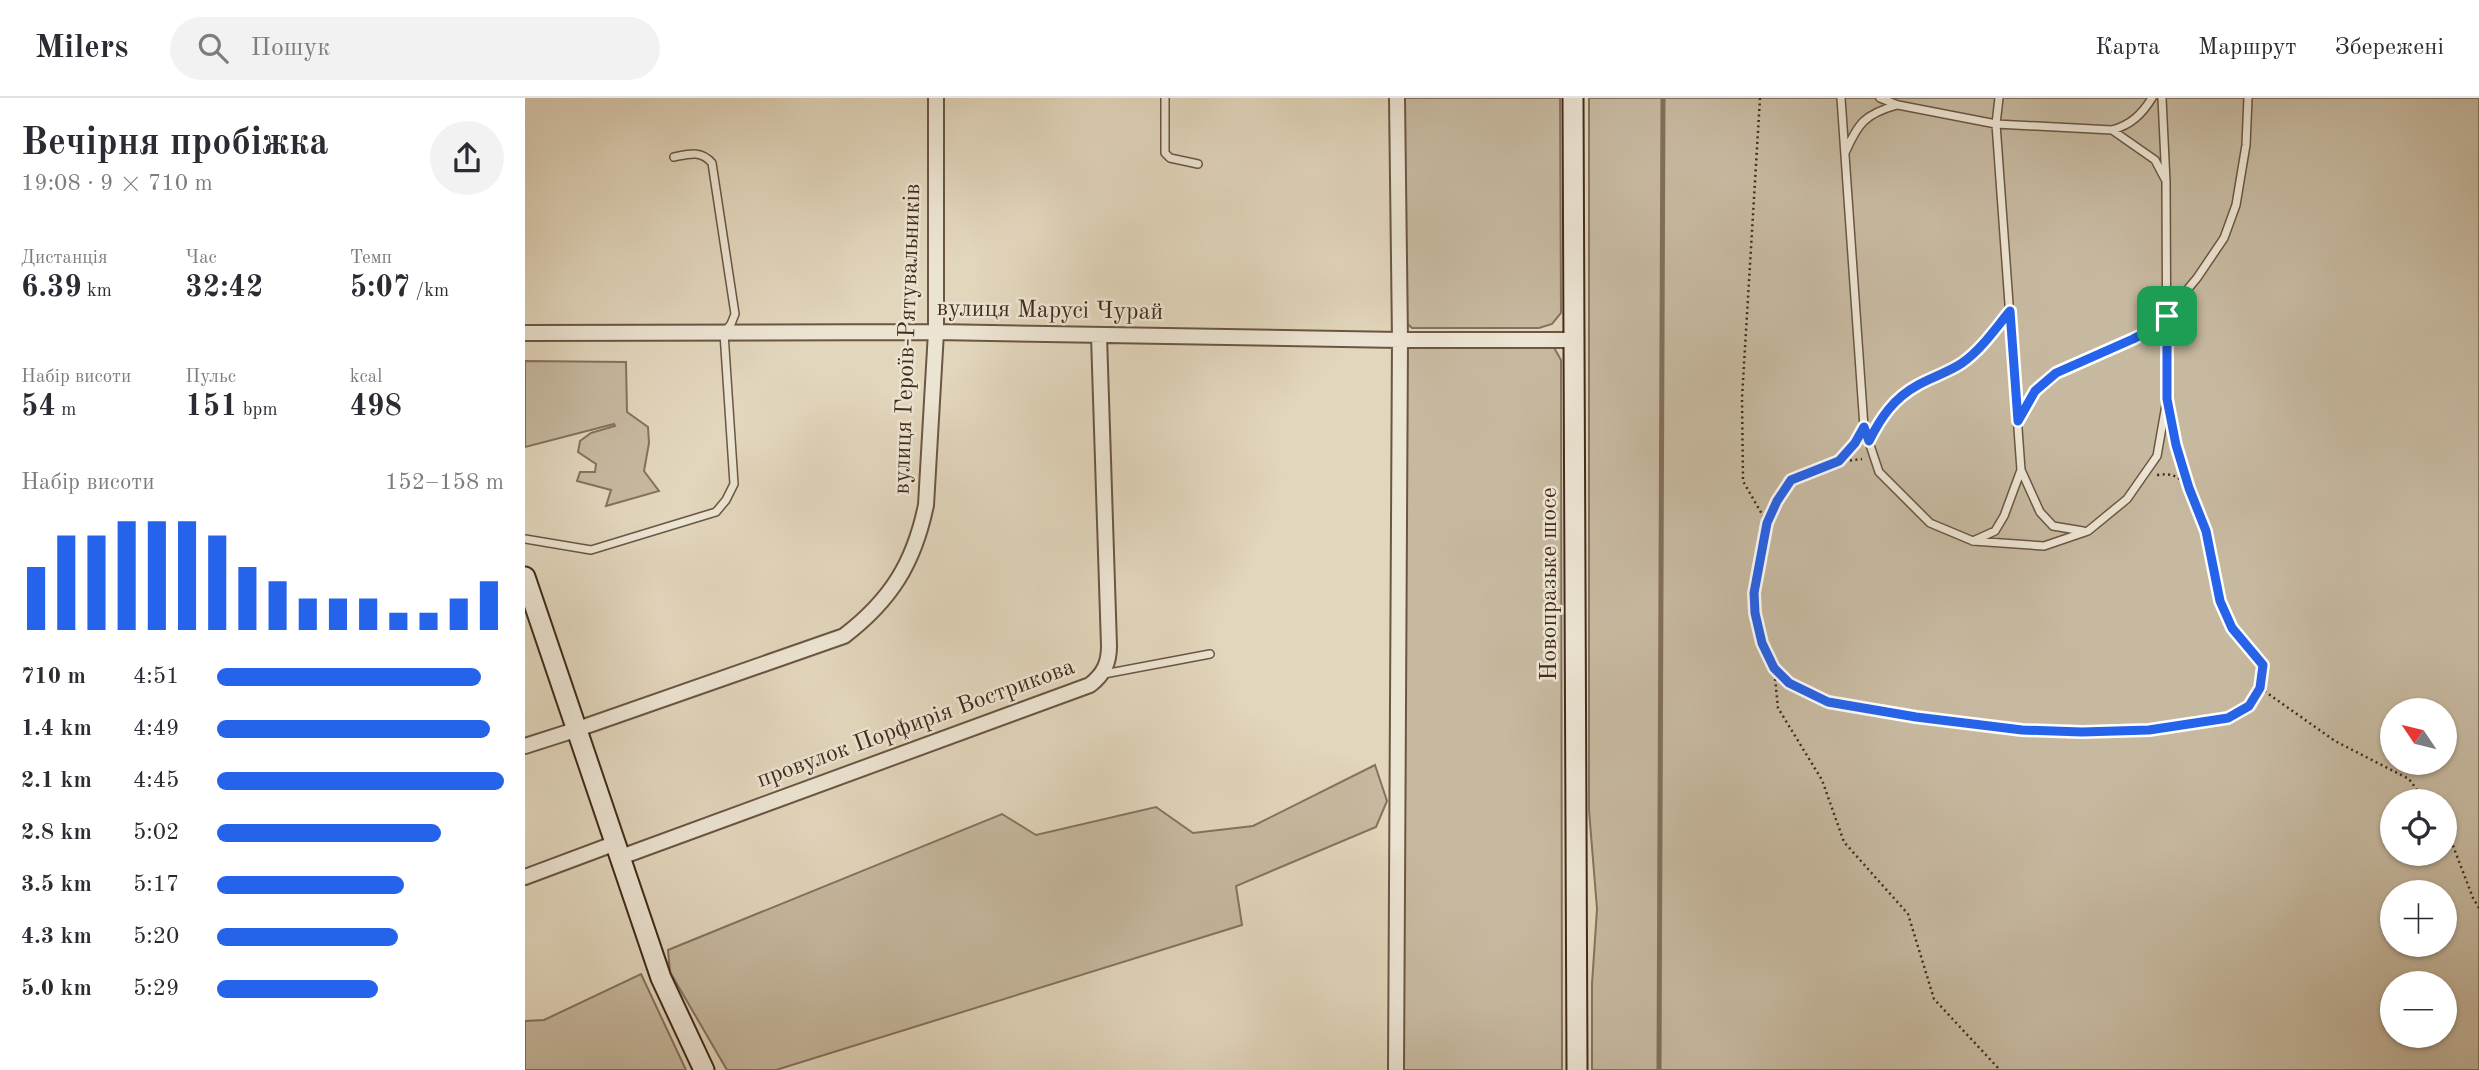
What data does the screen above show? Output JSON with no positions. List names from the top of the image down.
{
  "streets": {
    "main road": ["Новопразьке шосе"],
    "street": ["вулиця Марусі Чурай", "вулиця Героїв-Рятувальників", "провулок Порфирія Вострикова"]
  },
  "crossings": [
    ["вулиця Марусі Чурай", "вулиця Героїв-Рятувальників"],
    ["вулиця Марусі Чурай", "Новопразьке шосе"],
    ["вулиця Марусі Чурай", "провулок Порфирія Вострикова"]
  ],
  "north": "top left",
  "page": {
    "header": "Milers",
    "search": "Пошук",
    "nav": ["Карта", "Маршрут", "Збережені"],
    "heading": ["Вечірня пробіжка", "19:08 · 9 × 710 m"],
    "stats": [
      ["Дистанція", "6.39 km"],
      ["Час", "32:42"],
      ["Темп", "5:07 /km"],
      ["Набір висоти", "54 m"],
      ["Пульс", "151 bpm"],
      ["kcal", "498"]
    ],
    "chart": ["Набір висоти", "152–158 m"],
    "list": [
      {
        "name": "710 m",
        "note": "4:51"
      },
      {
        "name": "1.4 km",
        "note": "4:49"
      },
      {
        "name": "2.1 km",
        "note": "4:45"
      },
      {
        "name": "2.8 km",
        "note": "5:02"
      },
      {
        "name": "3.5 km",
        "note": "5:17"
      },
      {
        "name": "4.3 km",
        "note": "5:20"
      },
      {
        "name": "5.0 km",
        "note": "5:29"
      }
    ],
    "map_buttons": ["+", "−"]
  }
}
